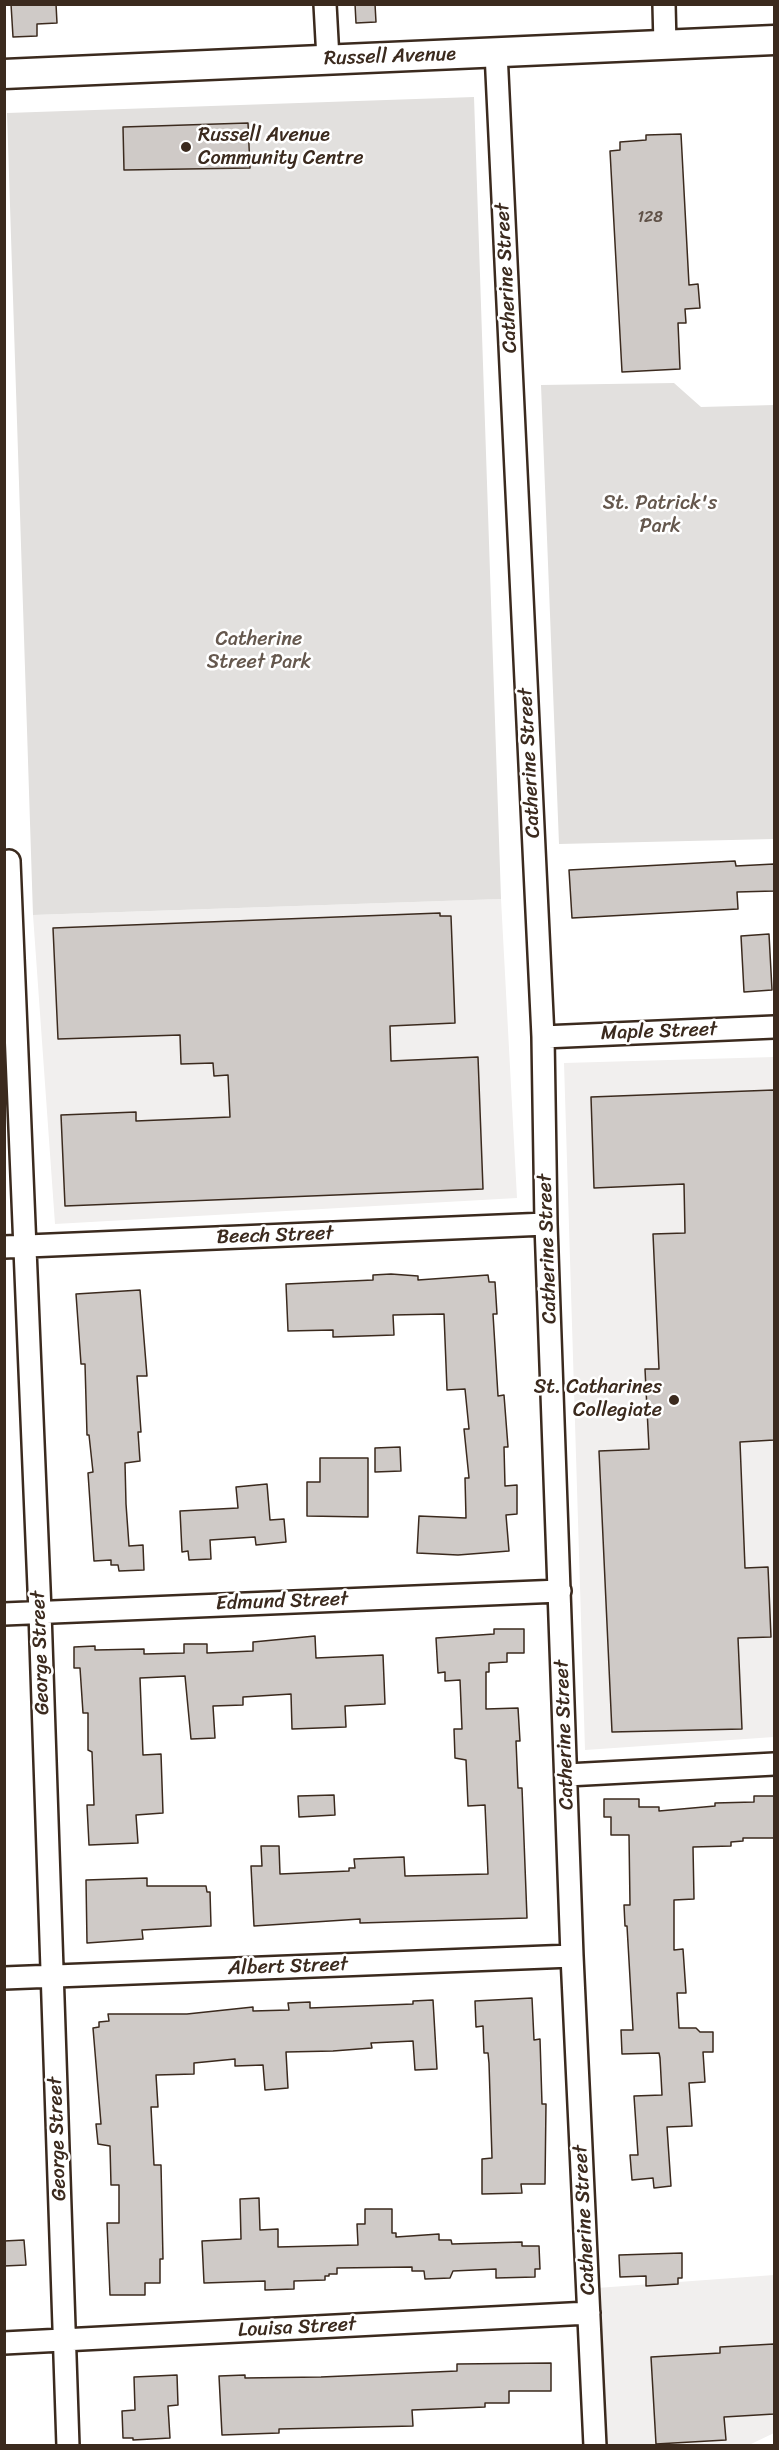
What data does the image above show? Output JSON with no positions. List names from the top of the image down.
{
  "streets": {
    "street": [
      "Russell Avenue",
      "Catherine Street",
      "Maple Street",
      "Beech Street",
      "Edmund Street",
      "George Street",
      "Albert Street",
      "Louisa Street"
    ]
  },
  "crossings": [
    ["Russell Avenue", "Catherine Street"],
    ["Catherine Street", "Maple Street"],
    ["Catherine Street", "Beech Street"],
    ["Catherine Street", "Edmund Street"],
    ["Catherine Street", "Albert Street"],
    ["Catherine Street", "Louisa Street"],
    ["Beech Street", "George Street"],
    ["Edmund Street", "George Street"],
    ["George Street", "Albert Street"],
    ["George Street", "Louisa Street"]
  ],
  "parks": ["St. Patrick's Park", "Catherine Street Park"],
  "places": ["Russell Avenue Community Centre", "St. Catharines Collegiate"],
  "house_numbers": ["128"]
}
